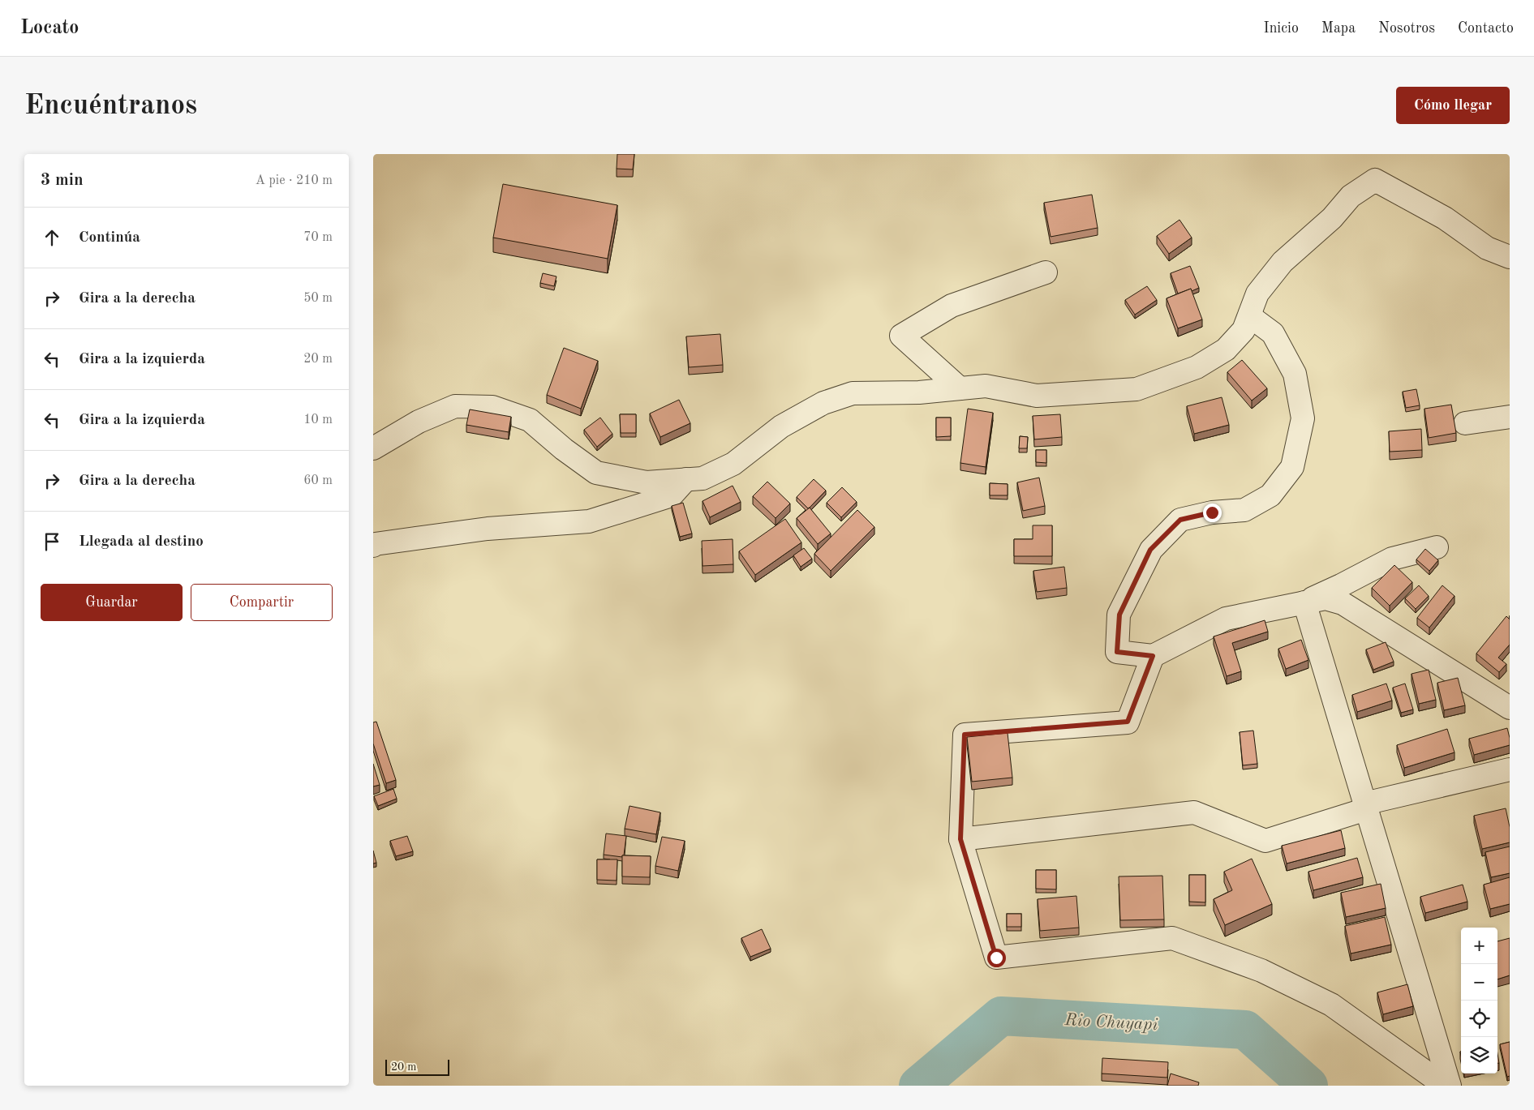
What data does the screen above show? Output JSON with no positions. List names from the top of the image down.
{
  "water": ["Rio Chuyapi"],
  "scale_bar": "20 m",
  "page": {
    "header": "Locato",
    "nav": [
      "Inicio",
      "Mapa",
      "Nosotros",
      "Contacto"
    ],
    "buttons": [
      "Cómo llegar",
      ["Guardar", "Compartir"]
    ],
    "title": "Encuéntranos",
    "heading": ["3 min", "A pie · 210 m"],
    "list": [
      ["Continúa", "70 m"],
      ["Gira a la derecha", "50 m"],
      ["Gira a la izquierda", "20 m"],
      ["Gira a la izquierda", "10 m"],
      ["Gira a la derecha", "60 m"],
      "Llegada al destino"
    ],
    "map_buttons": ["+", "−"],
    "scale": "20 m"
  }
}
